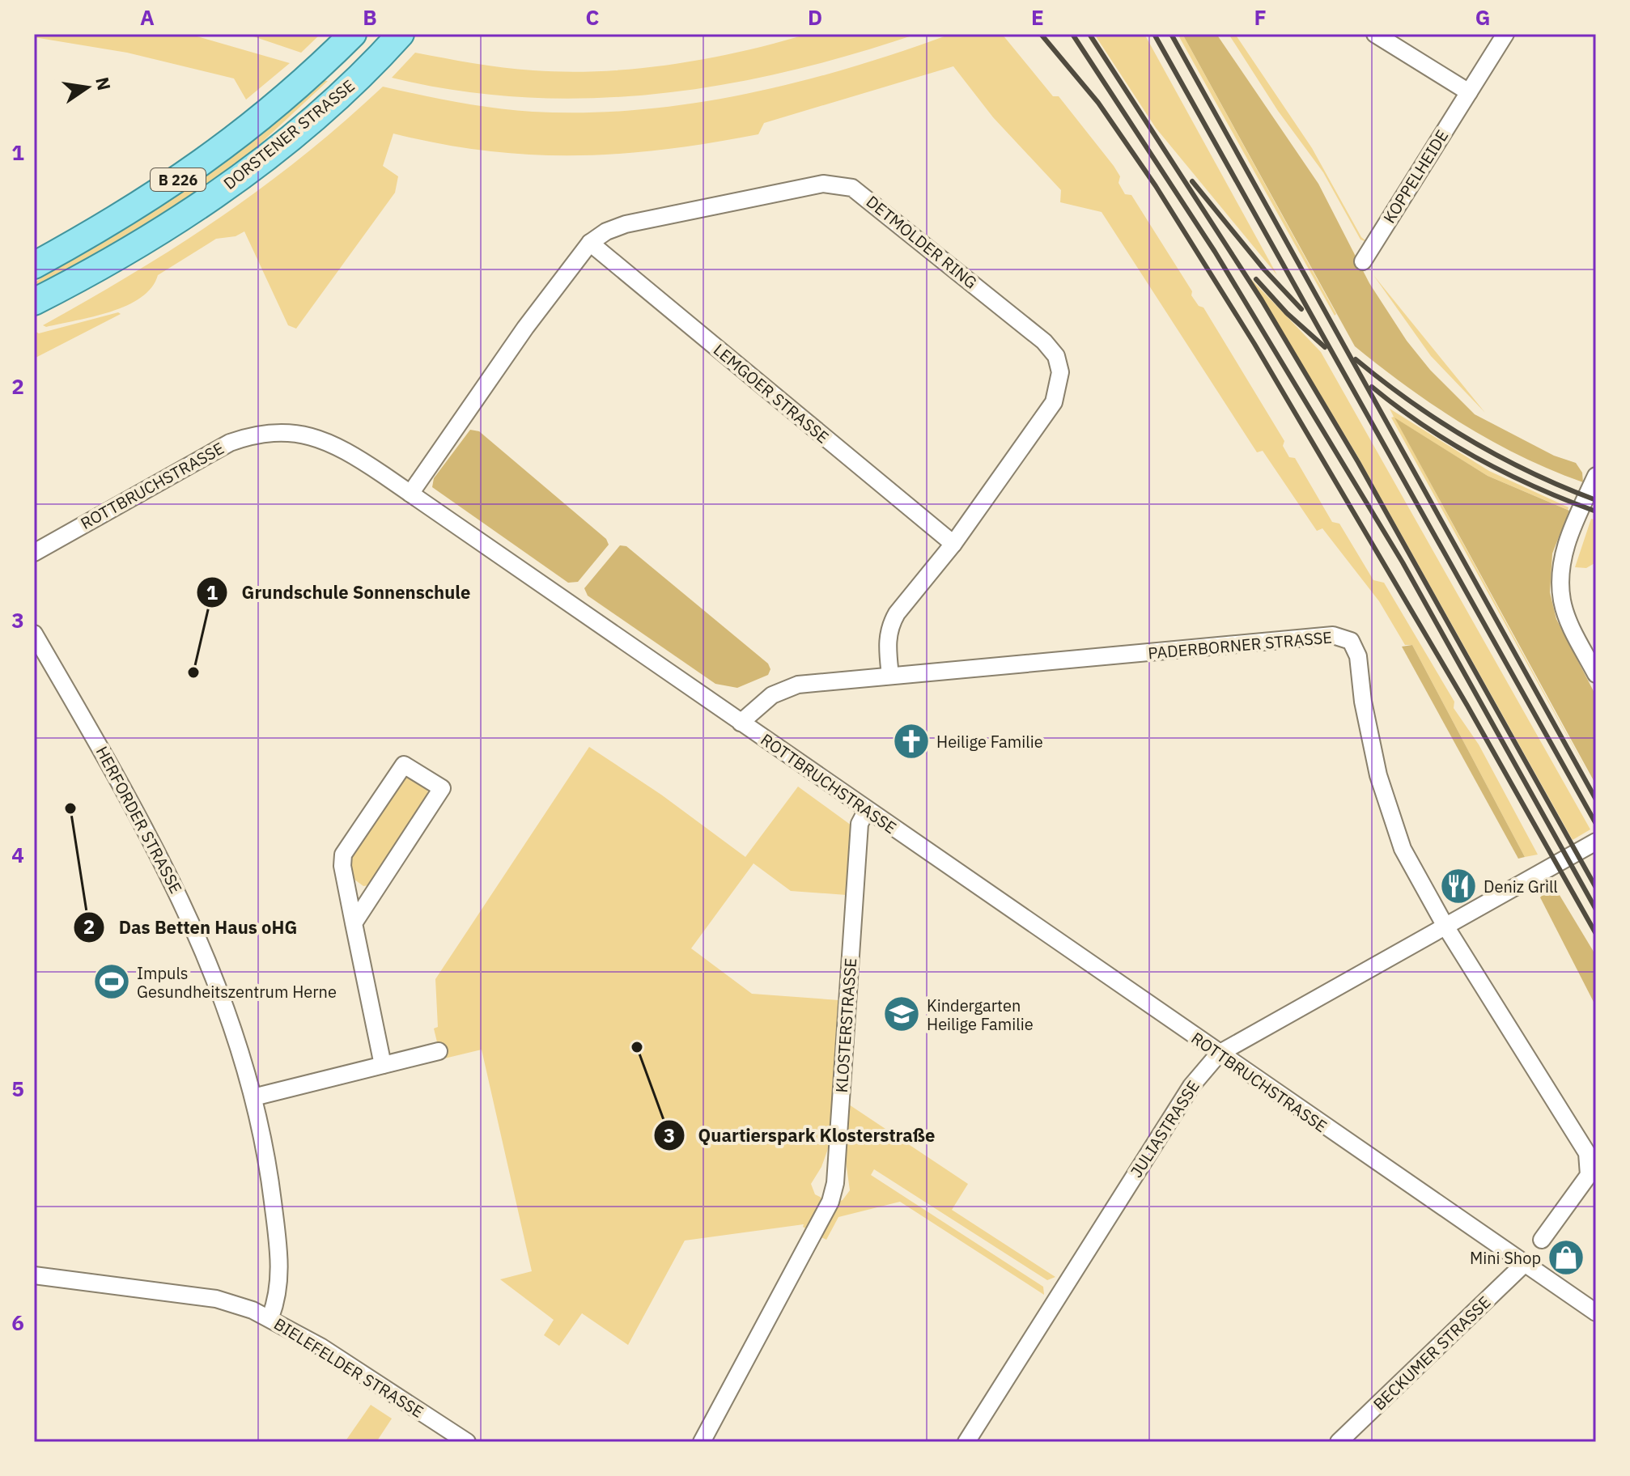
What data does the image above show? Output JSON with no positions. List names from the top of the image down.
{
  "streets": {
    "main road": ["DORSTENER STRASSE", "B 226"],
    "street": [
      "KOPPELHEIDE",
      "DETMOLDER RING",
      "LEMGOER STRASSE",
      "ROTTBRUCHSTRASSE",
      "PADERBORNER STRASSE",
      "HERFORDER STRASSE",
      "KLOSTERSTRASSE",
      "JULIASTRASSE",
      "BECKUMER STRASSE",
      "BIELEFELDER STRASSE"
    ]
  },
  "crossings": [
    ["DETMOLDER RING", "LEMGOER STRASSE"],
    ["DETMOLDER RING", "ROTTBRUCHSTRASSE"],
    ["DETMOLDER RING", "PADERBORNER STRASSE"],
    ["ROTTBRUCHSTRASSE", "PADERBORNER STRASSE"],
    ["ROTTBRUCHSTRASSE", "KLOSTERSTRASSE"],
    ["ROTTBRUCHSTRASSE", "JULIASTRASSE"],
    ["ROTTBRUCHSTRASSE", "BECKUMER STRASSE"],
    ["PADERBORNER STRASSE", "JULIASTRASSE"],
    ["HERFORDER STRASSE", "BIELEFELDER STRASSE"]
  ],
  "places": {
    "other": ["Grundschule Sonnenschule", "Das Betten Haus oHG", "Quartierspark Klosterstraße"],
    "church": ["Heilige Familie"],
    "restaurant": ["Deniz Grill"],
    "sports": ["Impuls Gesundheitszentrum Herne"],
    "school or university": ["Kindergarten Heilige Familie"],
    "shop": ["Mini Shop"]
  },
  "north": "right",
  "grid": {
    "columns": [
      "A",
      "B",
      "C",
      "D",
      "E",
      "F",
      "G"
    ],
    "rows": [
      "1",
      "2",
      "3",
      "4",
      "5",
      "6"
    ]
  }
}
